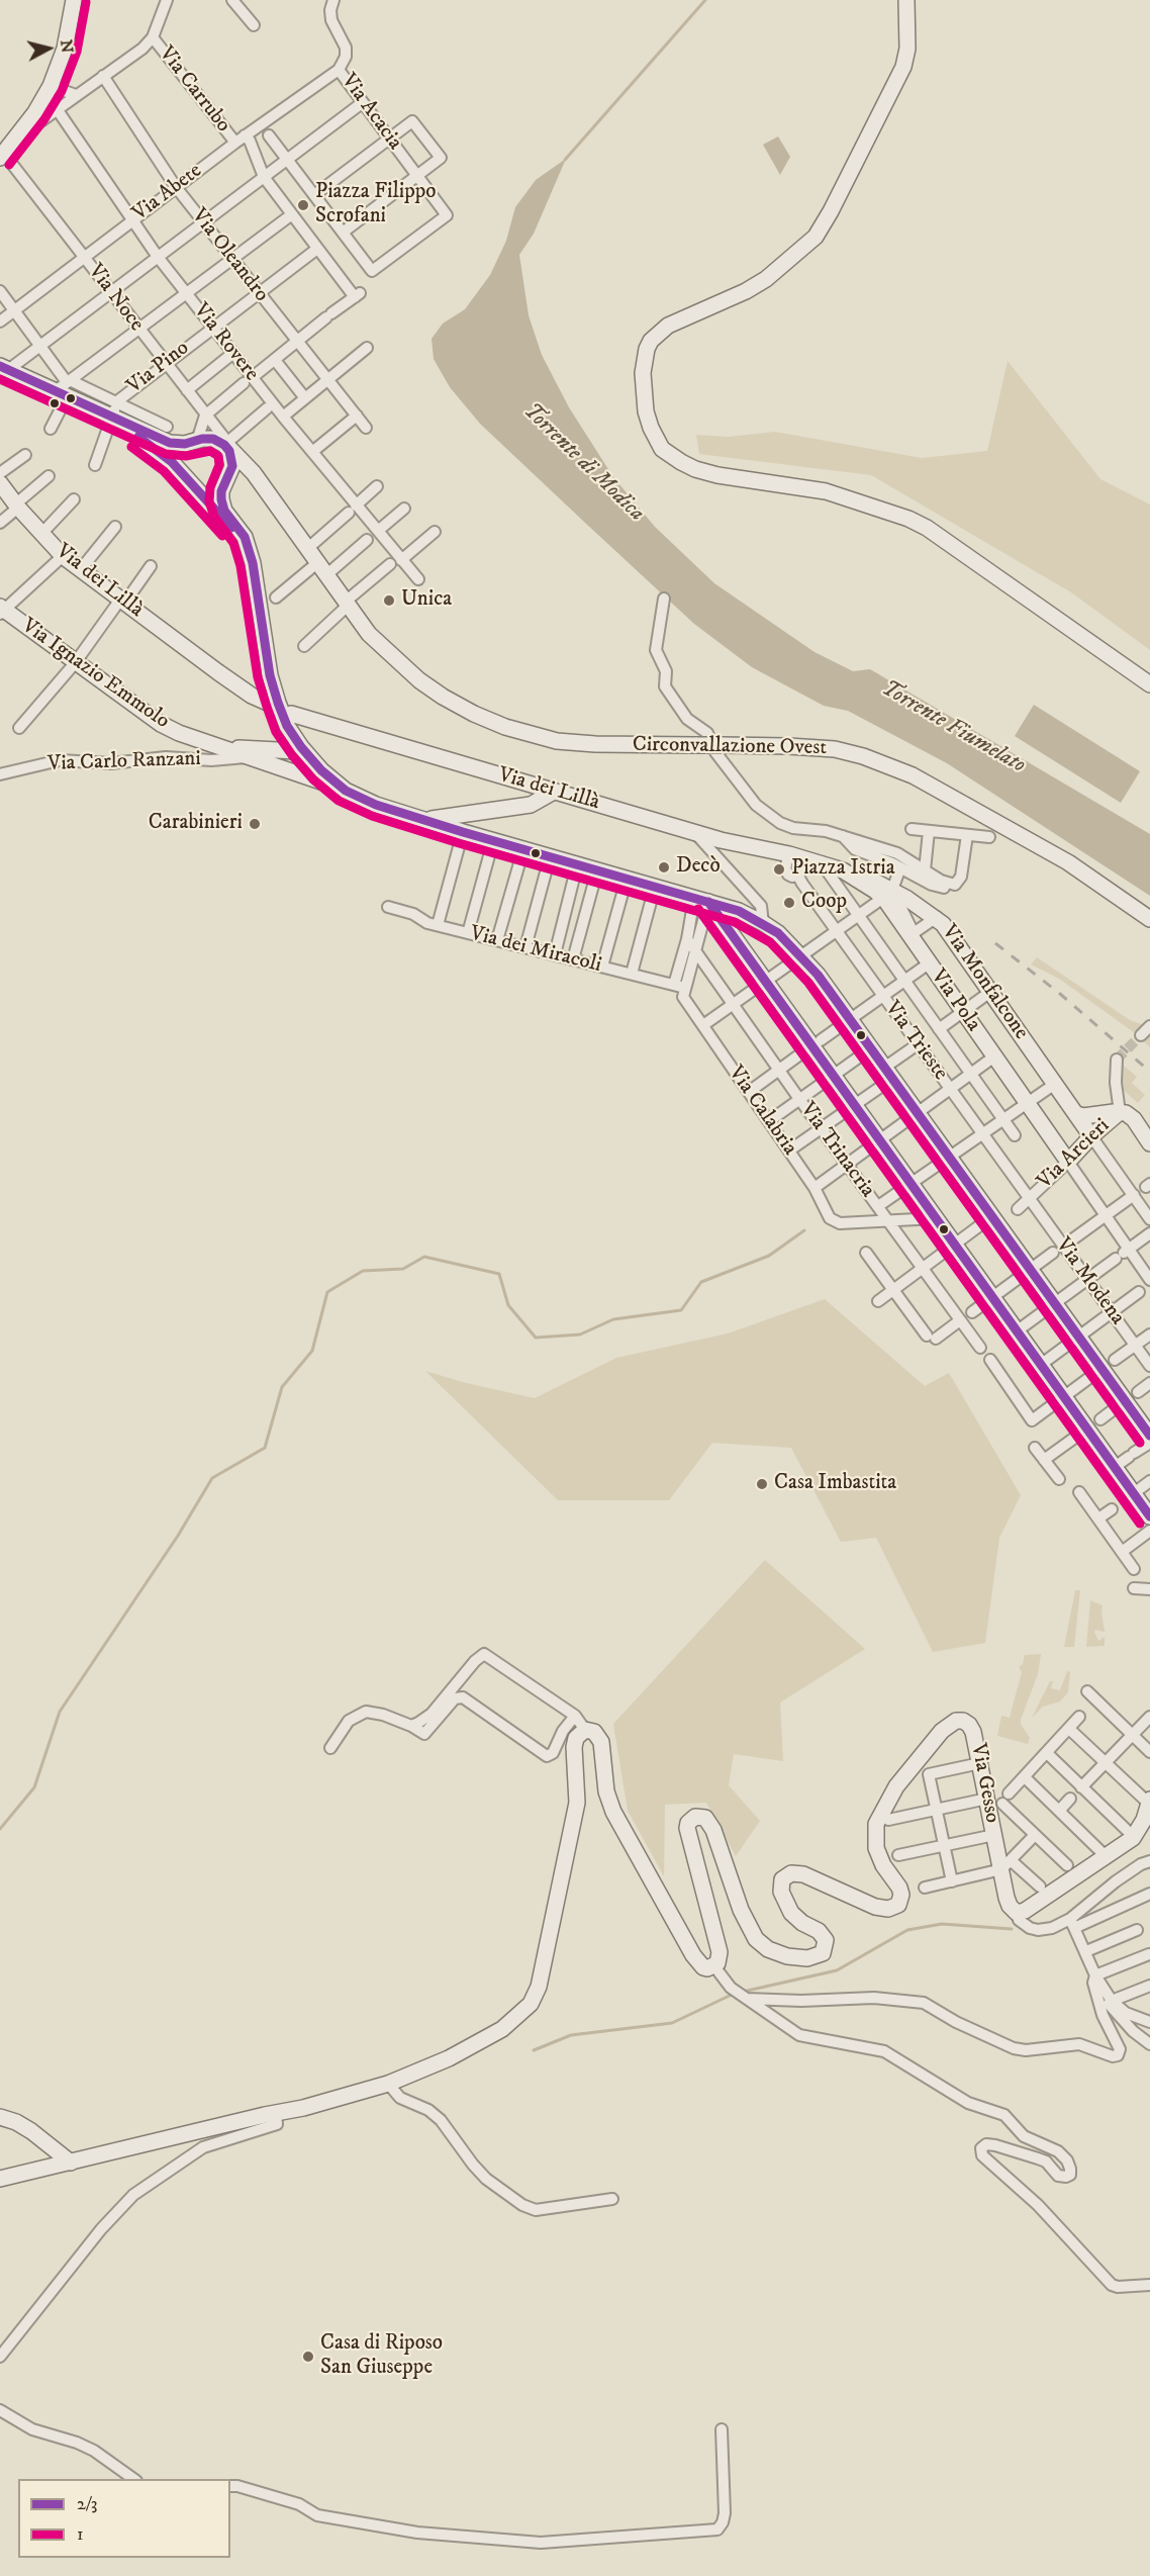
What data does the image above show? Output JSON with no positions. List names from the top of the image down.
{
  "streets": {
    "street": [
      "Via Carrubo",
      "Via Acacia",
      "Via Abete",
      "Via Oleandro",
      "Via Noce",
      "Via Rovere",
      "Via Pino",
      "Via dei Lillà",
      "Via Ignazio Emmolo",
      "Circonvallazione Ovest",
      "Via Carlo Ranzani",
      "Via dei Miracoli",
      "Via Monfalcone",
      "Via Pola",
      "Via Trieste",
      "Via Calabria",
      "Via Trinacria",
      "Via Arcieri",
      "Via Modena",
      "Via Gesso"
    ]
  },
  "crossings": [
    ["Via Carrubo", "Via Abete"],
    ["Via Carrubo", "Via Oleandro"],
    ["Via Carrubo", "Via Pino"],
    ["Via Acacia", "Via Abete"],
    ["Via Abete", "Via Oleandro"],
    ["Via Abete", "Via Noce"],
    ["Via Abete", "Via Rovere"],
    ["Via Oleandro", "Via Pino"],
    ["Via Noce", "Via Pino"],
    ["Via Rovere", "Via Pino"],
    ["Via dei Lillà", "Via Pola"],
    ["Via dei Lillà", "Via Trieste"],
    ["Via Ignazio Emmolo", "Via Carlo Ranzani"],
    ["Via dei Miracoli", "Via Calabria"],
    ["Via Monfalcone", "Via Pola"],
    ["Via Monfalcone", "Via Arcieri"],
    ["Via Pola", "Via Trieste"],
    ["Via Pola", "Via Arcieri"],
    ["Via Trieste", "Via Arcieri"],
    ["Via Trieste", "Via Modena"],
    ["Via Calabria", "Via Trinacria"],
    ["Via Arcieri", "Via Modena"]
  ],
  "water": ["Torrente di Modica", "Torrente Fiumelato"],
  "places": [
    "Piazza Filippo Scrofani",
    "Unica",
    "Carabinieri",
    "Decò",
    "Piazza Istria",
    "Coop",
    "Casa Imbastita",
    "Casa di Riposo San Giuseppe"
  ],
  "lines": ["transit line 1", "transit line 2/3"],
  "legend": ["2/3", "1"],
  "north": "right"
}
